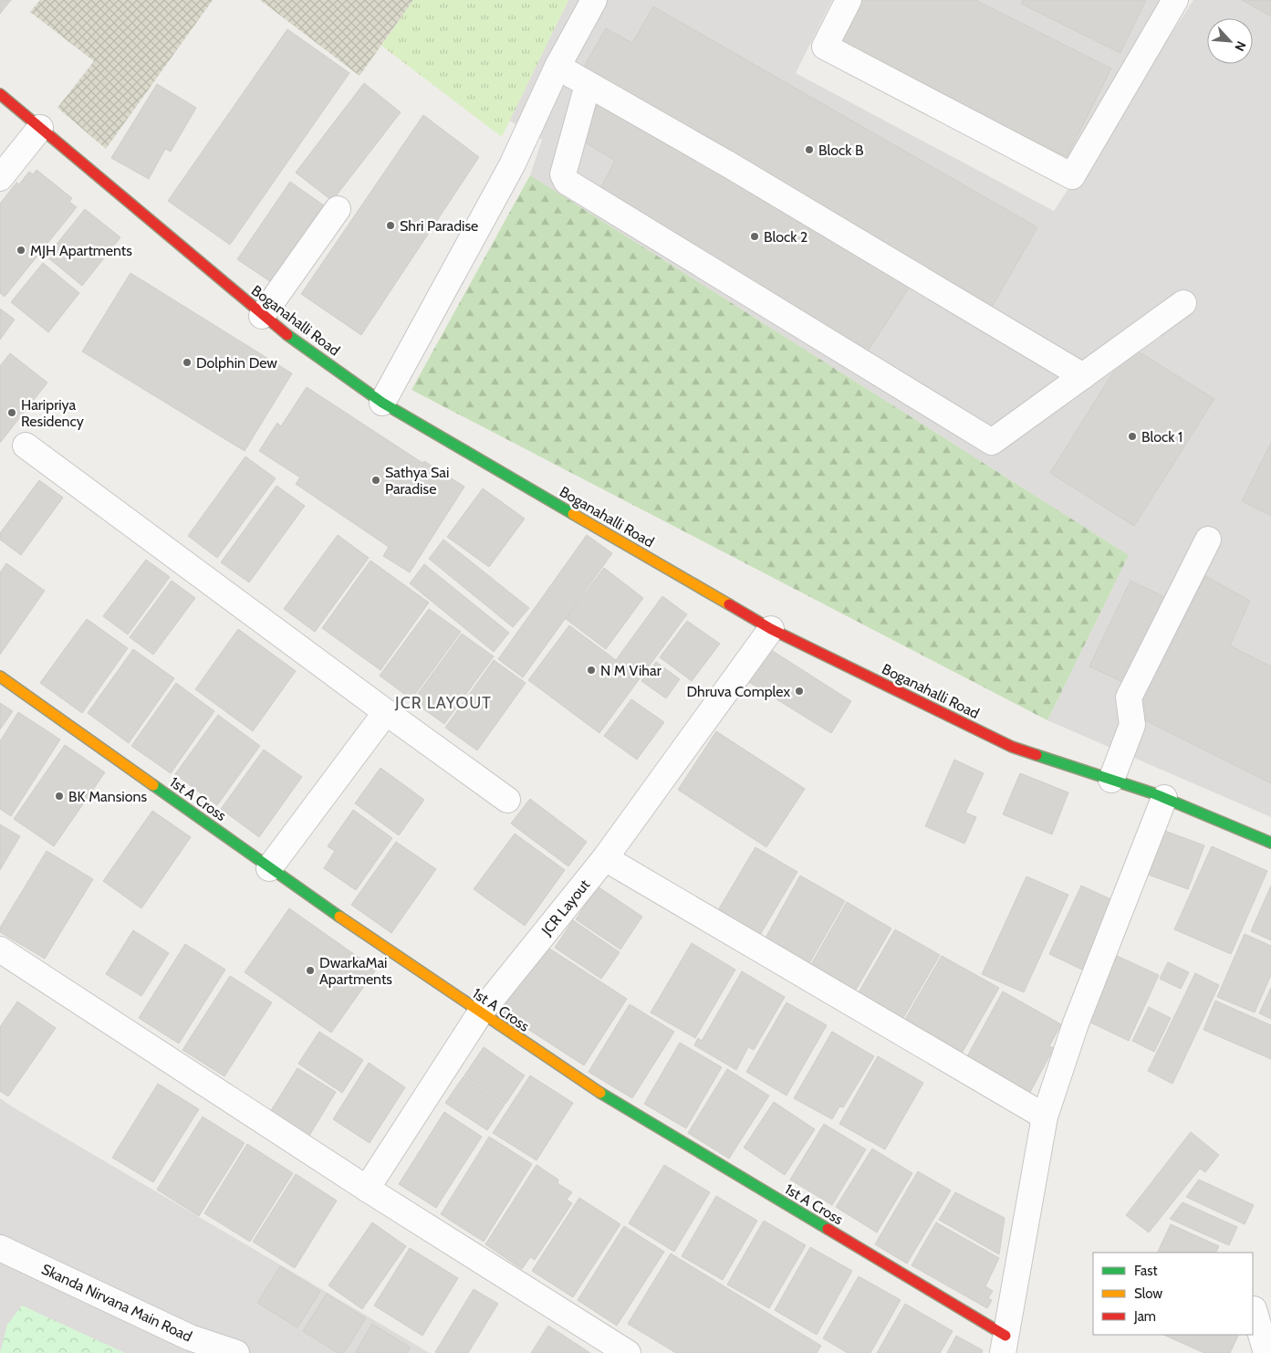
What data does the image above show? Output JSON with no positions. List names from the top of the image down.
{
  "streets": {
    "street": [
      "Boganahalli Road",
      "1st A Cross",
      "JCR Layout",
      "Skanda Nirvana Main Road"
    ]
  },
  "crossings": [
    ["Boganahalli Road", "JCR Layout"],
    ["1st A Cross", "JCR Layout"]
  ],
  "districts": ["JCR LAYOUT"],
  "places": [
    "Block B",
    "Shri Paradise",
    "Block 2",
    "MJH Apartments",
    "Dolphin Dew",
    "Haripriya Residency",
    "Block 1",
    "Sathya Sai Paradise",
    "N M Vihar",
    "Dhruva Complex",
    "BK Mansions",
    "DwarkaMai Apartments"
  ],
  "legend": ["Fast", "Slow", "Jam"],
  "north": "bottom right"
}
